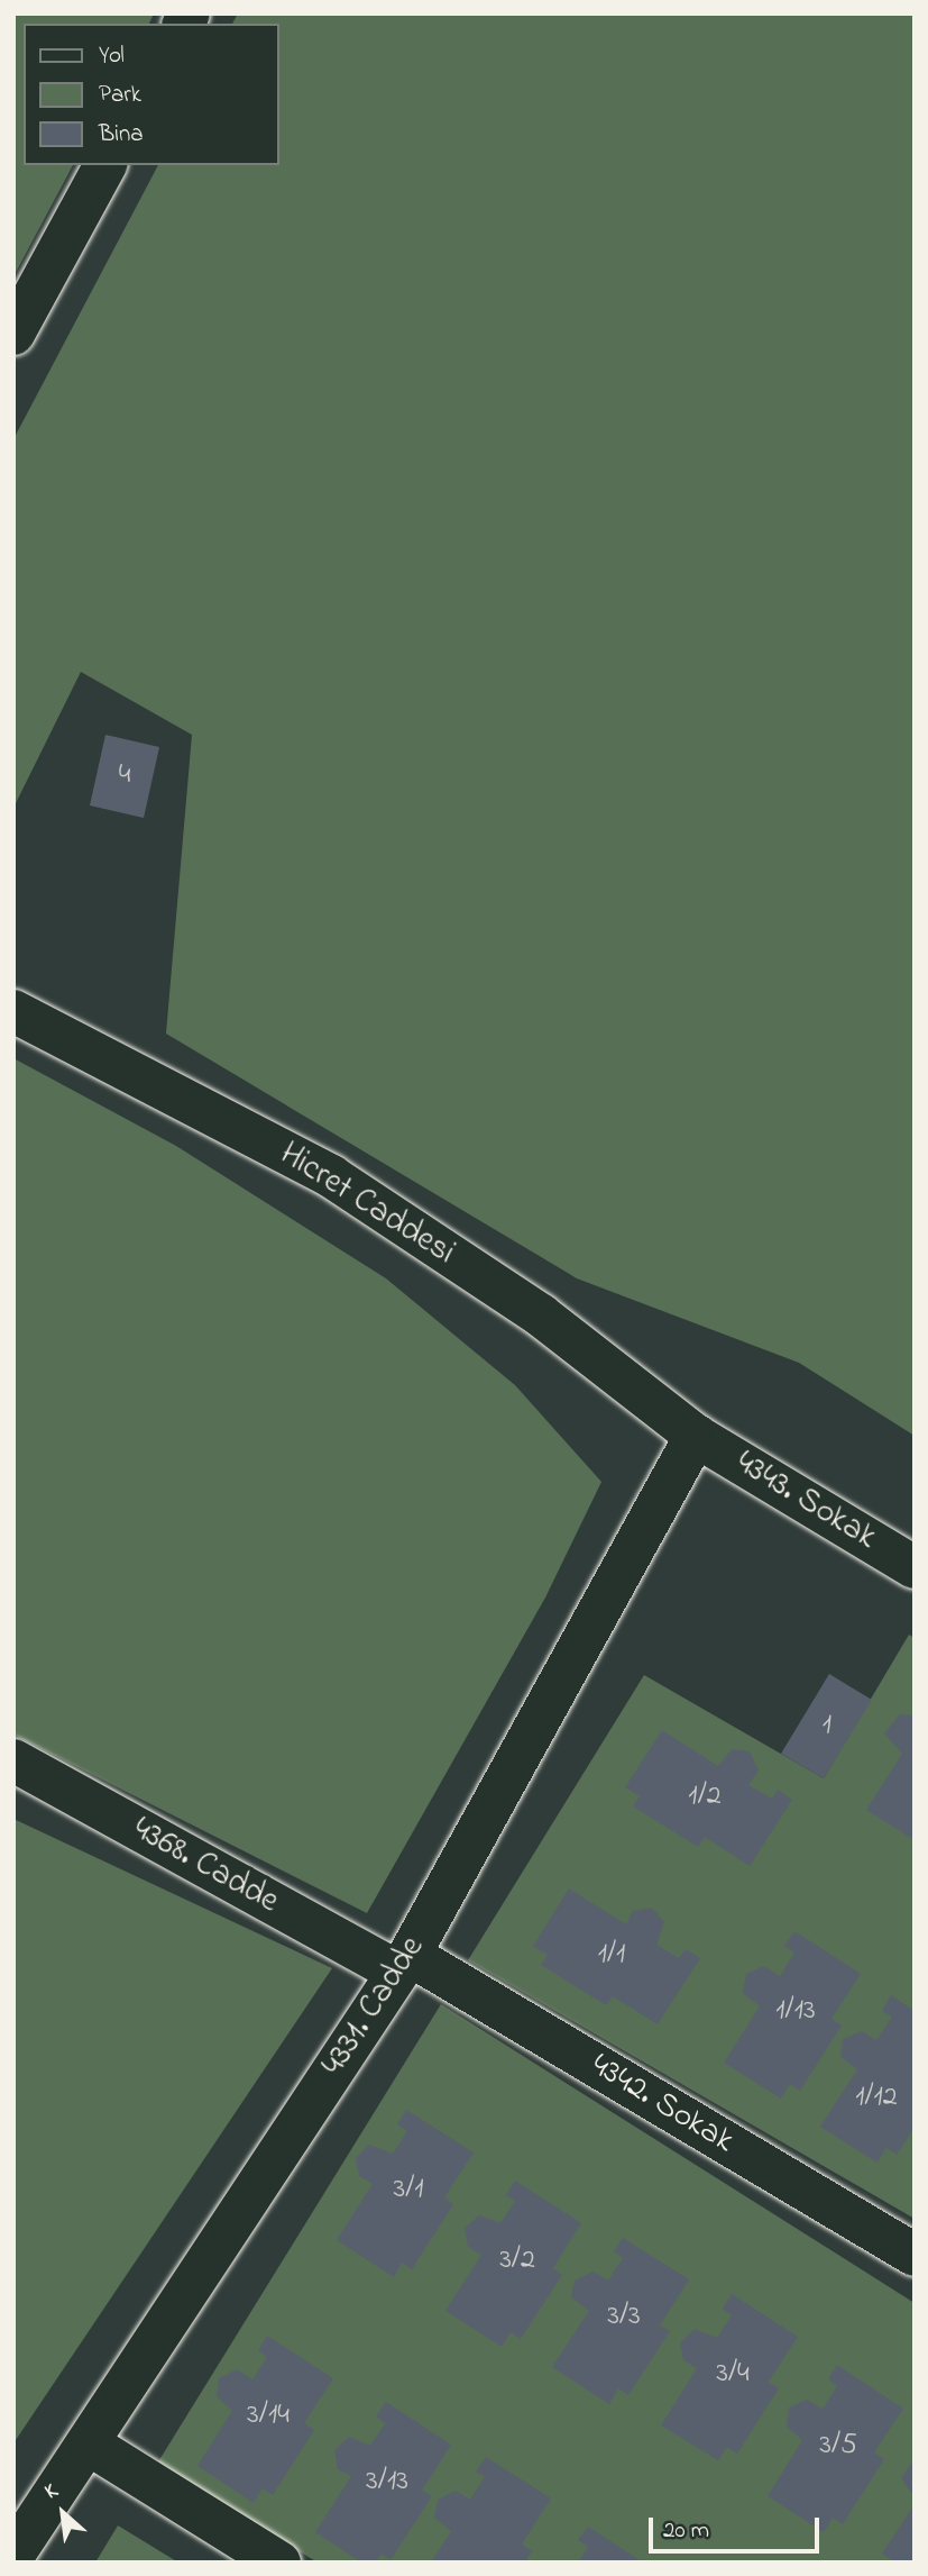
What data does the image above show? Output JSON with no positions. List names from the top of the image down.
{
  "streets": {
    "street": [
      "Hicret Caddesi",
      "4343. Sokak",
      "4368. Cadde",
      "4331. Cadde",
      "4342. Sokak"
    ]
  },
  "crossings": [
    ["Hicret Caddesi", "4343. Sokak"],
    ["Hicret Caddesi", "4331. Cadde"],
    ["4343. Sokak", "4331. Cadde"],
    ["4368. Cadde", "4331. Cadde"],
    ["4368. Cadde", "4342. Sokak"],
    ["4331. Cadde", "4342. Sokak"]
  ],
  "house_numbers": [
    "4",
    "1",
    "1/2",
    "1/1",
    "1/13",
    "1/12",
    "3/1",
    "3/2",
    "3/3",
    "3/4",
    "3/14",
    "3/5",
    "3/13"
  ],
  "legend": ["Yol", "Park", "Bina"],
  "scale_bar": "20 m",
  "north": "top left"
}
